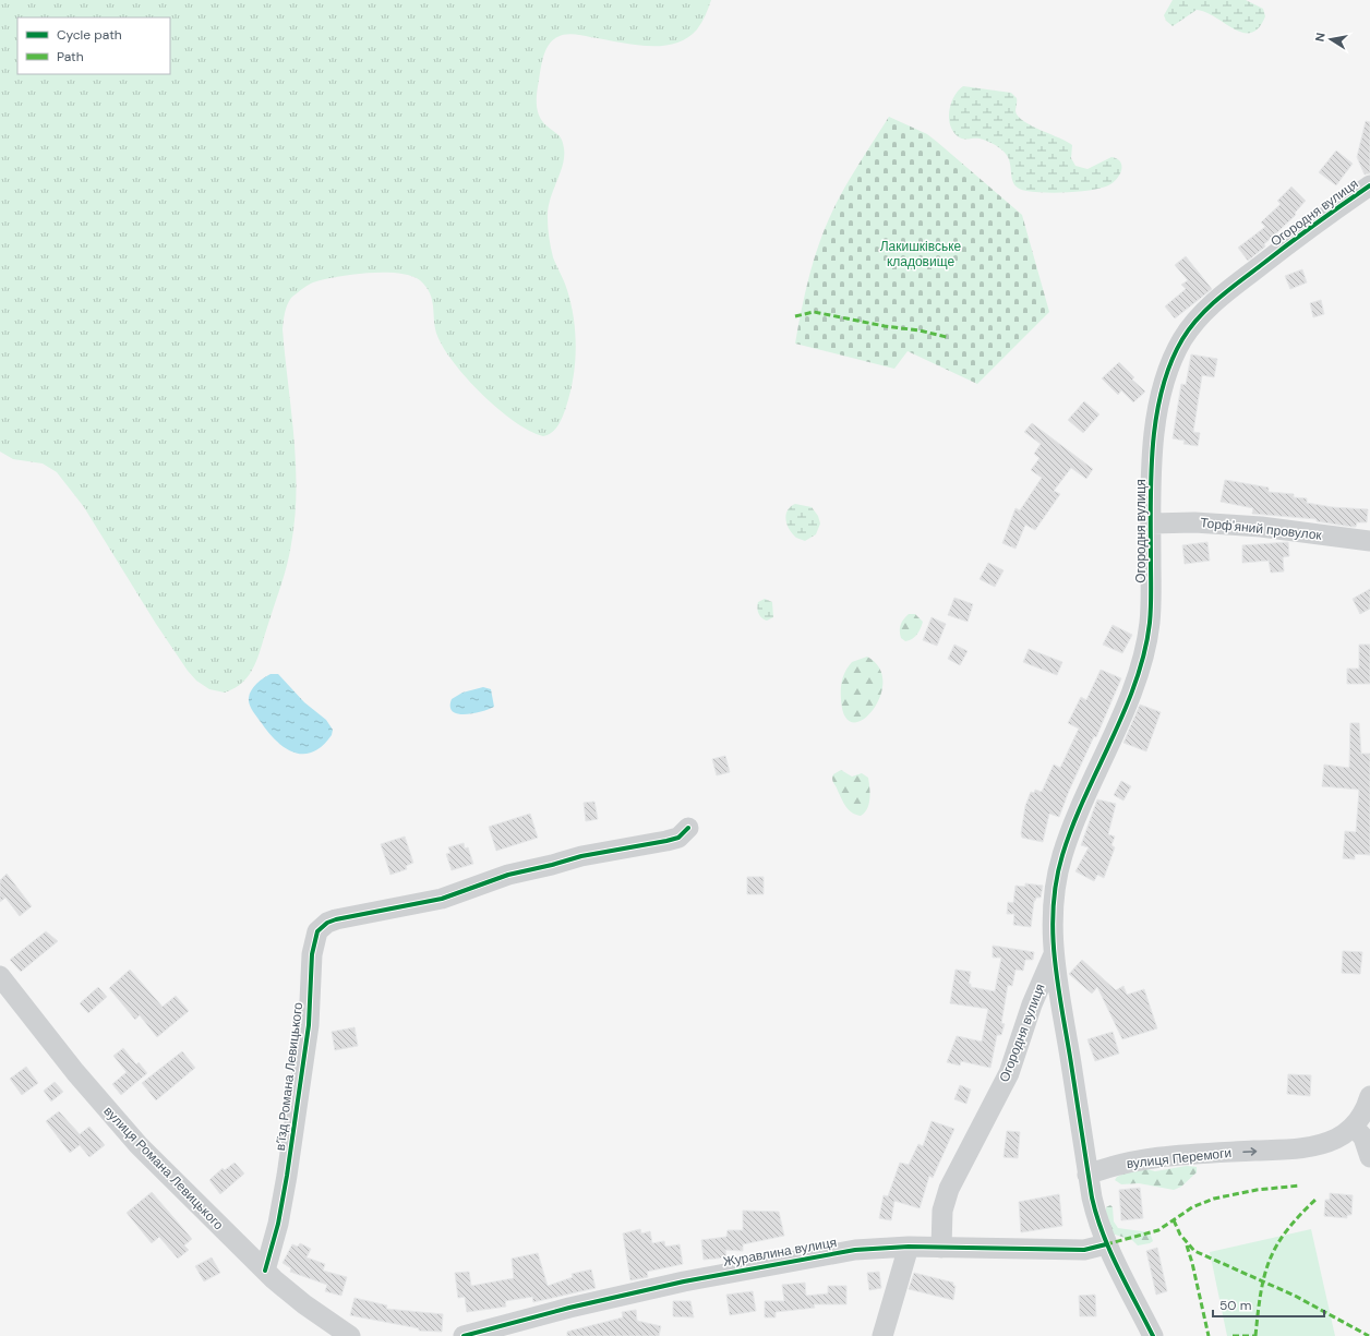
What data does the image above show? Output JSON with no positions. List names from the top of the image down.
{
  "streets": {
    "street": [
      "Огородня вулиця",
      "Торф'яний провулок",
      "в’їзд Романа Левицького",
      "вулиця Перемоги",
      "вулиця Романа Левицького",
      "Журавлина вулиця"
    ]
  },
  "crossings": [
    ["Огородня вулиця", "Торф'яний провулок"],
    ["Огородня вулиця", "Журавлина вулиця"],
    ["в’їзд Романа Левицького", "вулиця Романа Левицького"]
  ],
  "one_way": ["вулиця Перемоги"],
  "parks": ["Лакишківське кладовище"],
  "legend": ["Cycle path", "Path"],
  "scale_bar": "50 m",
  "north": "left"
}
